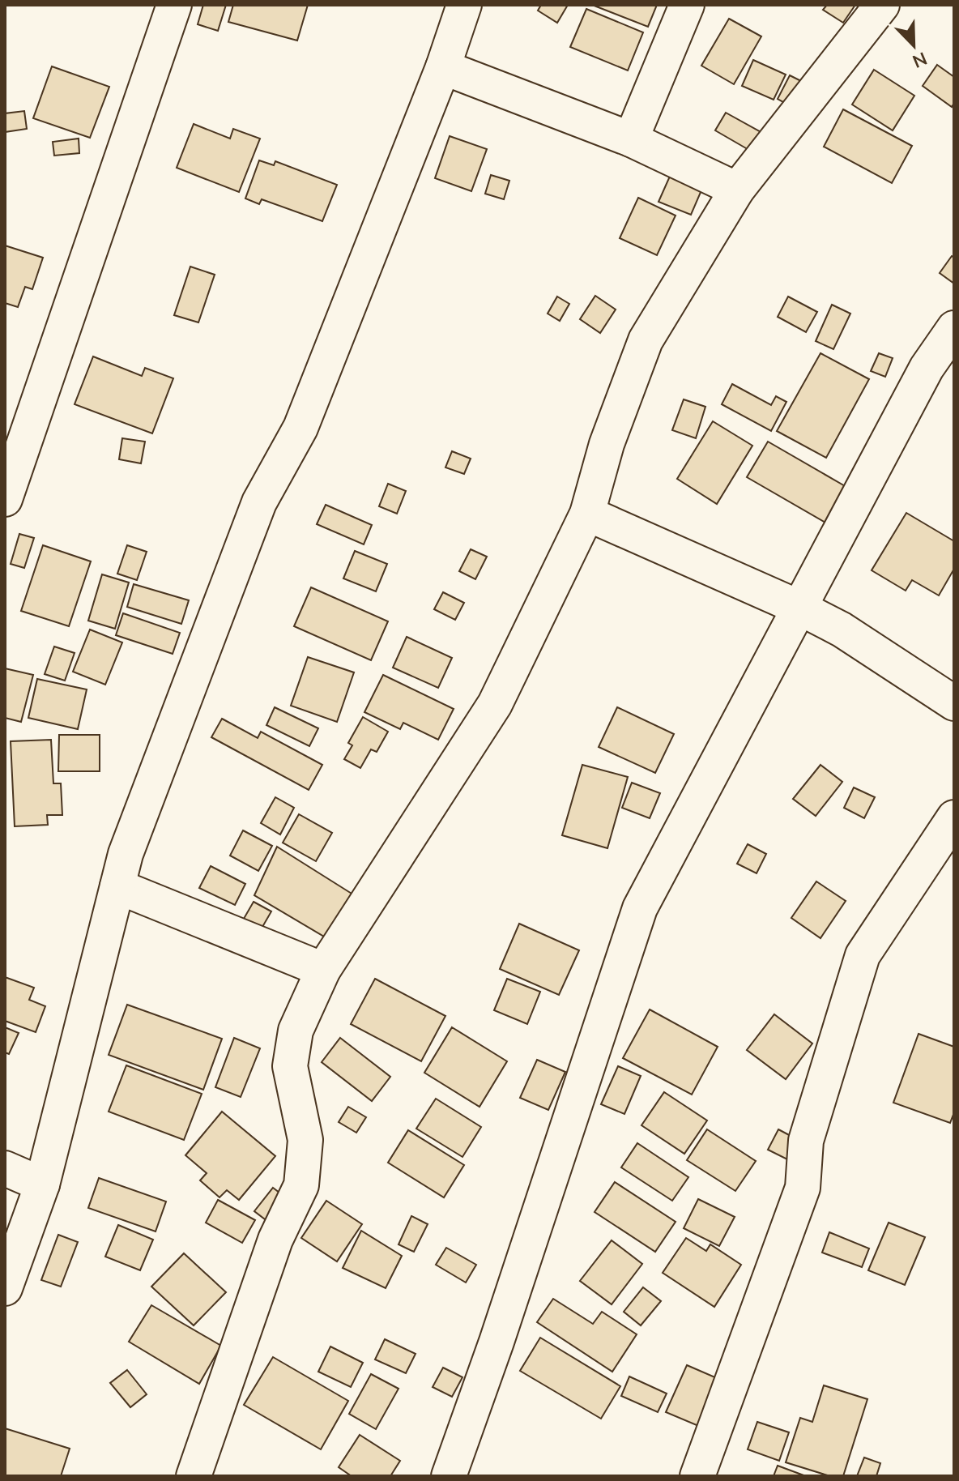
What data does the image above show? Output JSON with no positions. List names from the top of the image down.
{
  "north": "bottom right"
}
